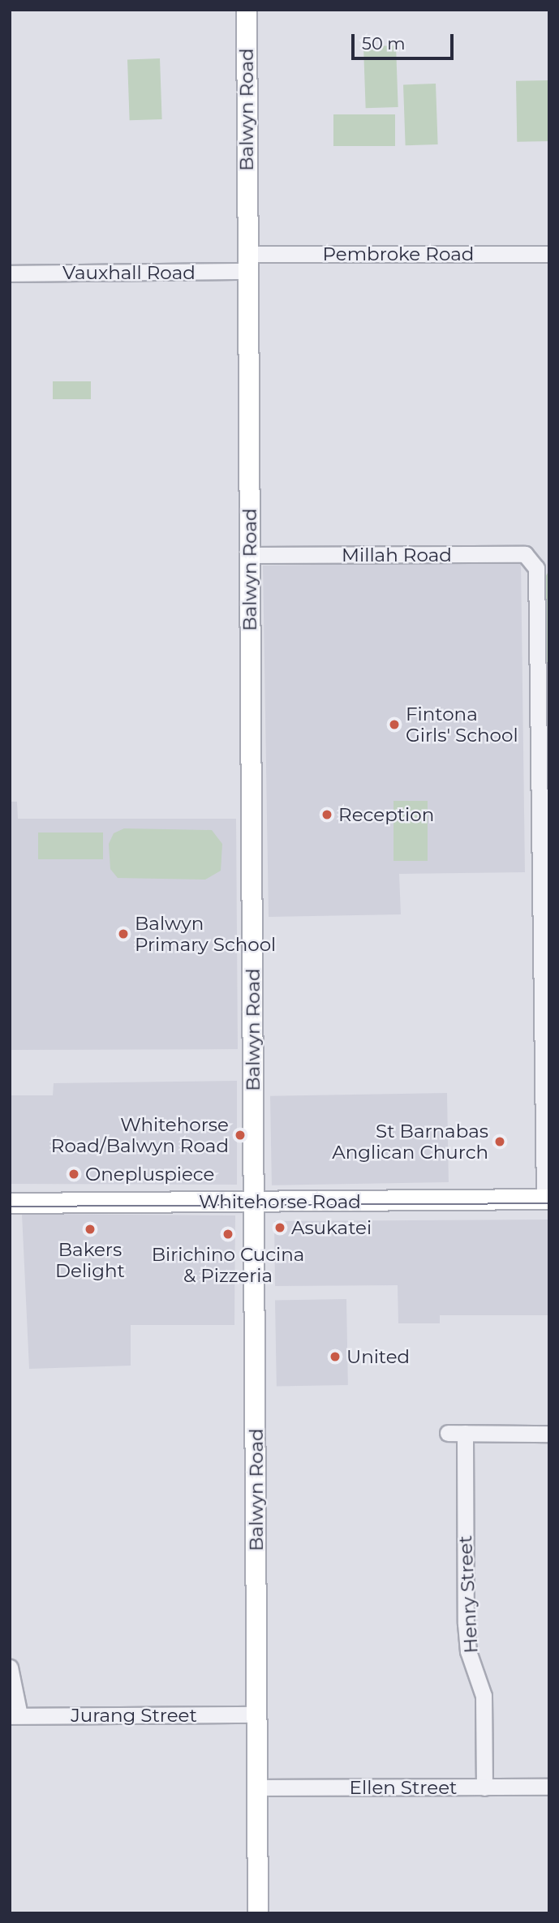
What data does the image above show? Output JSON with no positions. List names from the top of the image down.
{
  "streets": {
    "main road": ["Balwyn Road", "Whitehorse Road"],
    "street": [
      "Pembroke Road",
      "Vauxhall Road",
      "Millah Road",
      "Henry Street",
      "Jurang Street",
      "Ellen Street"
    ]
  },
  "crossings": [
    ["Balwyn Road", "Pembroke Road"],
    ["Balwyn Road", "Vauxhall Road"],
    ["Balwyn Road", "Millah Road"],
    ["Balwyn Road", "Whitehorse Road"],
    ["Balwyn Road", "Jurang Street"],
    ["Balwyn Road", "Ellen Street"],
    ["Pembroke Road", "Vauxhall Road"],
    ["Millah Road", "Whitehorse Road"],
    ["Henry Street", "Ellen Street"]
  ],
  "places": [
    "Fintona Girls' School",
    "Reception",
    "Balwyn Primary School",
    "Whitehorse Road/Balwyn Road",
    "St Barnabas Anglican Church",
    "Onepluspiece",
    "Asukatei",
    "Bakers Delight",
    "Birichino Cucina & Pizzeria",
    "United"
  ],
  "scale_bar": "50 m"
}
